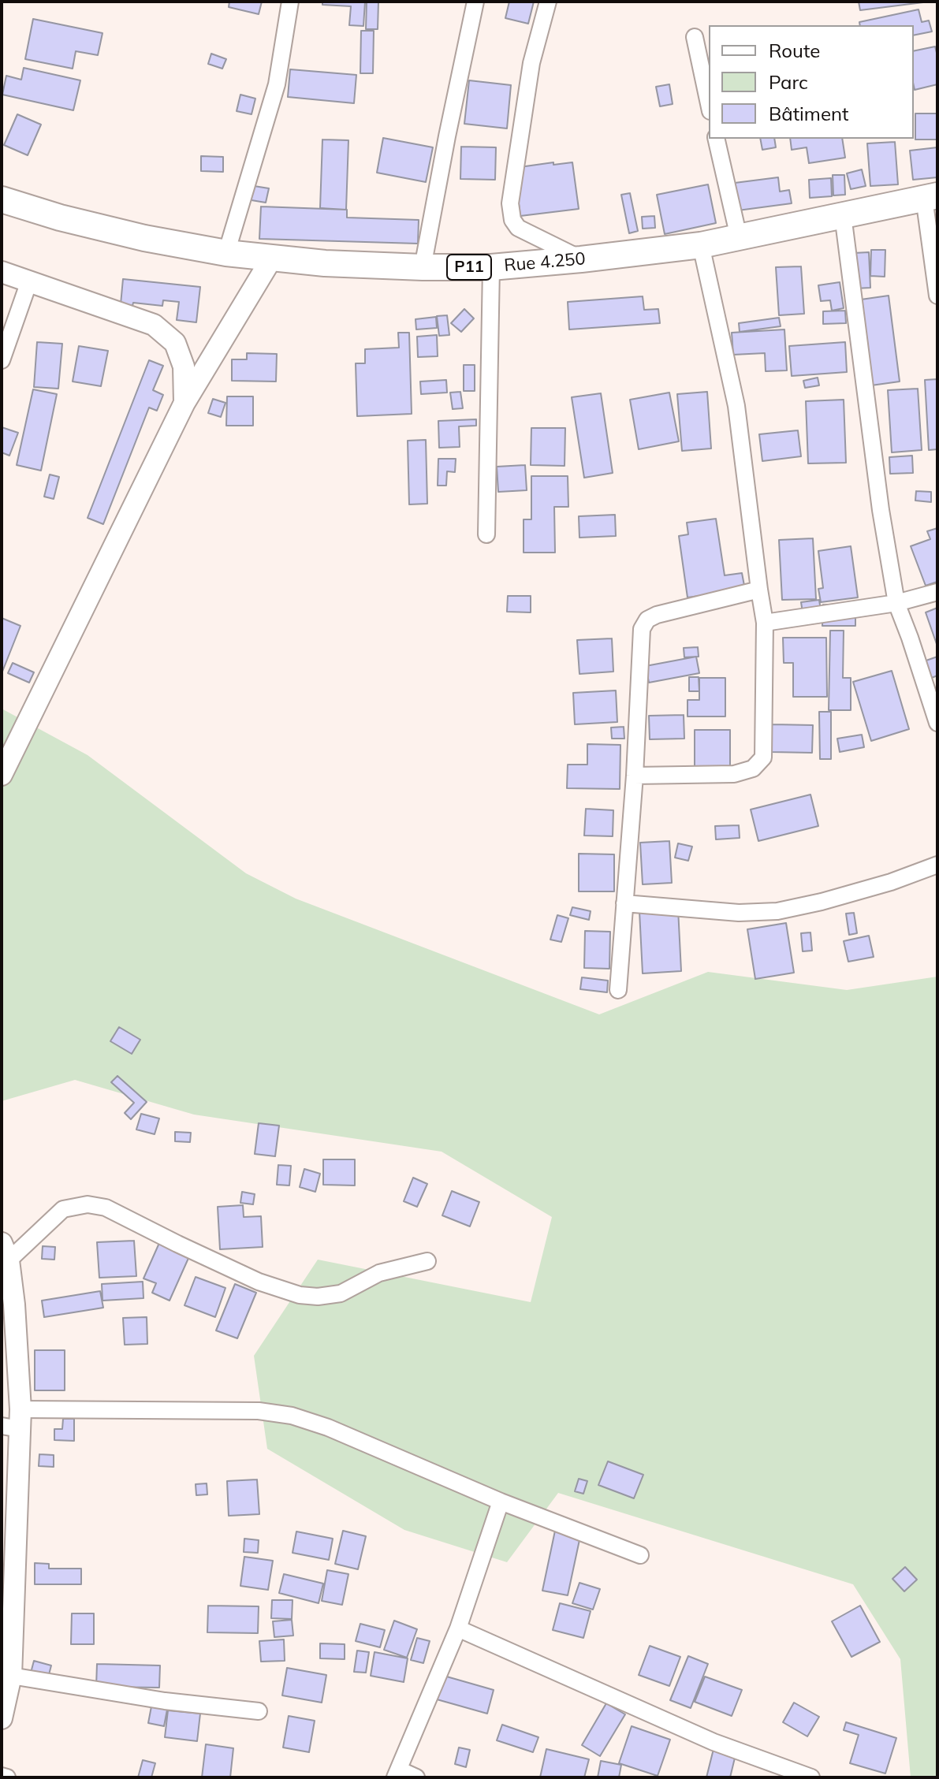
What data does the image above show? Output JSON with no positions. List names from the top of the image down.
{
  "streets": {
    "main road": ["Rue 4.250", "P11"]
  },
  "legend": ["Route", "Parc", "Bâtiment"]
}
